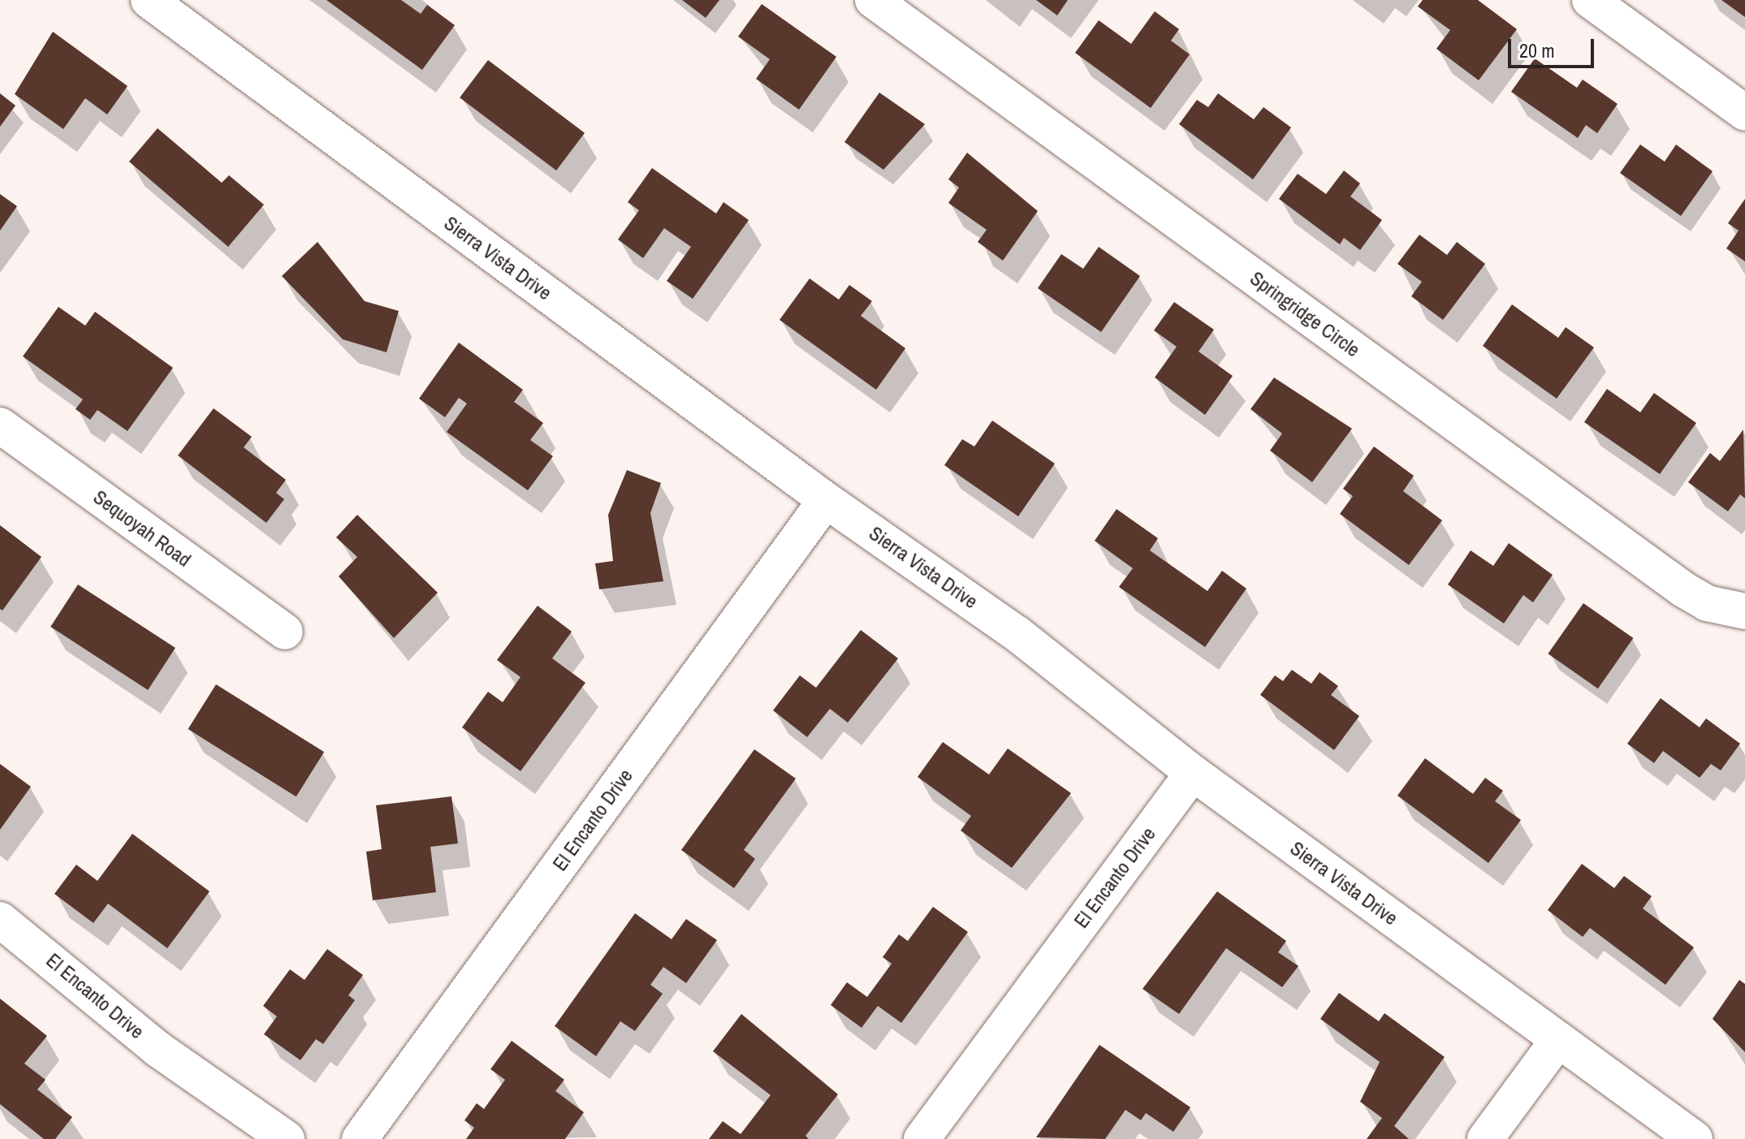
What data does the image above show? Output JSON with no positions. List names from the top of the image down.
{
  "streets": {
    "street": [
      "Sierra Vista Drive",
      "Springridge Circle",
      "Sequoyah Road",
      "El Encanto Drive"
    ]
  },
  "crossings": [
    ["Sierra Vista Drive", "El Encanto Drive"]
  ],
  "scale_bar": "20 m"
}
